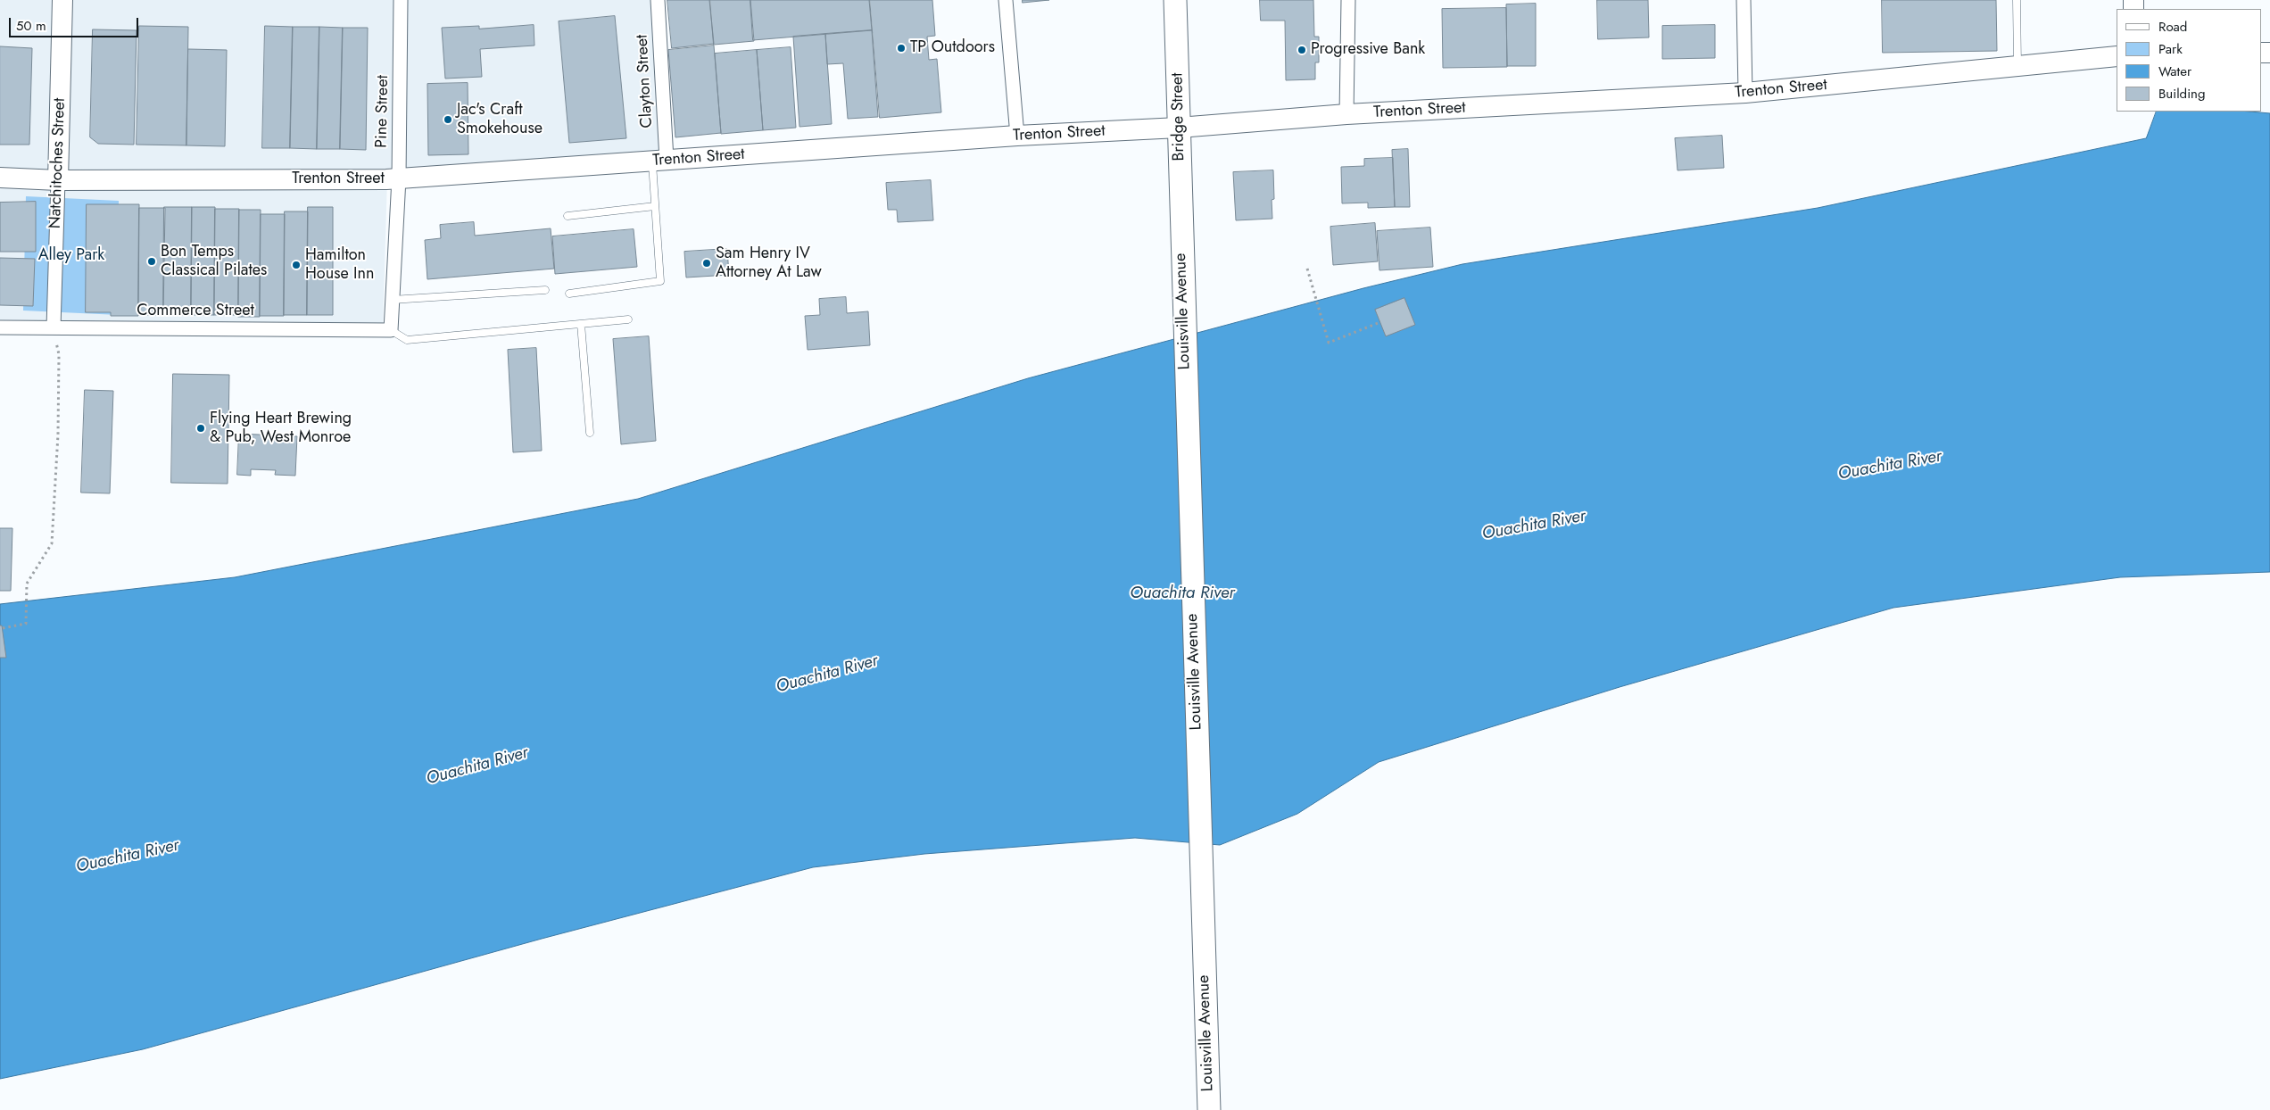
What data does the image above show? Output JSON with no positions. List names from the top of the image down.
{
  "streets": {
    "main road": ["Bridge Street", "Louisville Avenue"],
    "street": [
      "Clayton Street",
      "Trenton Street",
      "Pine Street",
      "Natchitoches Street",
      "Commerce Street"
    ]
  },
  "crossings": [
    ["Clayton Street", "Trenton Street"],
    ["Trenton Street", "Pine Street"],
    ["Trenton Street", "Bridge Street"],
    ["Trenton Street", "Natchitoches Street"],
    ["Pine Street", "Commerce Street"],
    ["Bridge Street", "Louisville Avenue"],
    ["Natchitoches Street", "Commerce Street"]
  ],
  "water": ["Ouachita River"],
  "parks": ["Alley Park"],
  "places": [
    "TP Outdoors",
    "Progressive Bank",
    "Jac's Craft Smokehouse",
    "Bon Temps Classical Pilates",
    "Sam Henry IV Attorney At Law",
    "Hamilton House Inn",
    "Flying Heart Brewing & Pub, West Monroe"
  ],
  "legend": [
    "Road",
    "Park",
    "Water",
    "Building"
  ],
  "scale_bar": "50 m"
}
